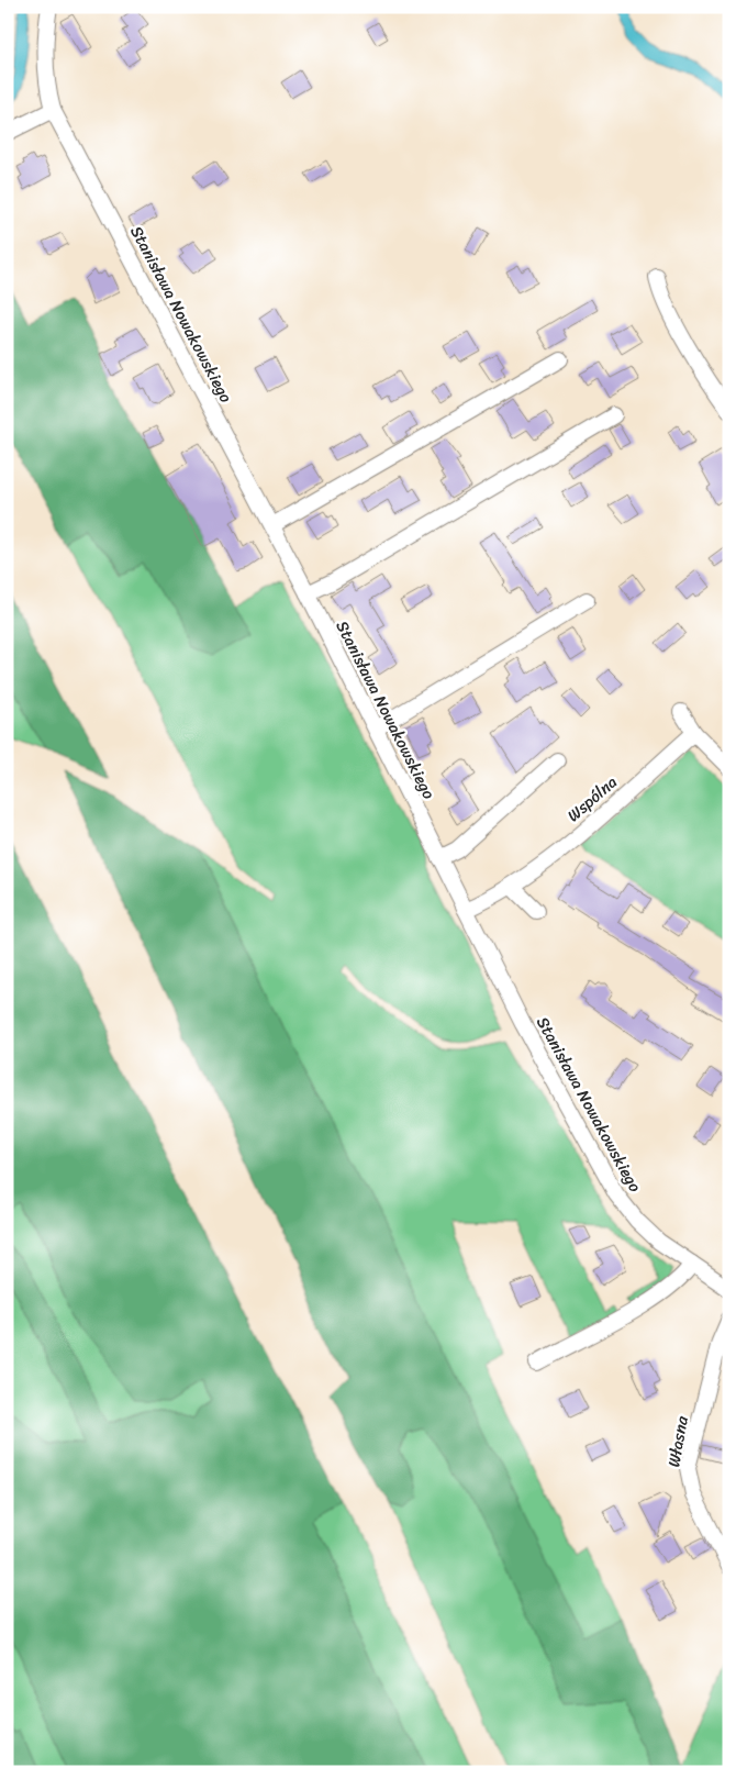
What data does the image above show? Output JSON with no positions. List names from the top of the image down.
{
  "streets": {
    "street": ["Stanisława Nowakowskiego", "Wspólna", "Własna"]
  },
  "crossings": [
    ["Stanisława Nowakowskiego", "Wspólna"]
  ]
}
